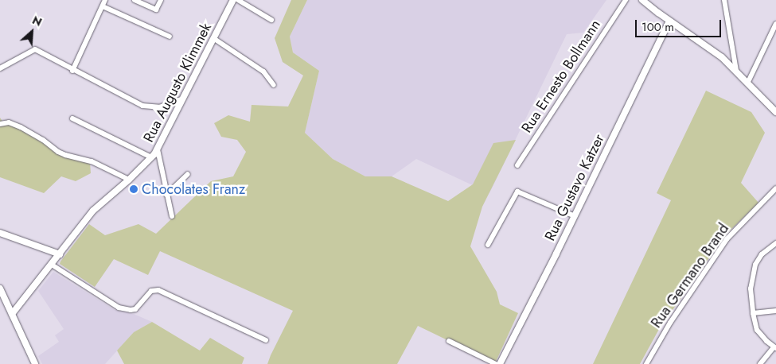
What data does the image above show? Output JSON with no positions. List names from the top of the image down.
{
  "streets": {
    "street": [
      "Rua Ernesto Bollmann",
      "Rua Augusto Klimmek",
      "Rua Gustavo Katzer",
      "Rua Germano Brand"
    ]
  },
  "places": ["Chocolates Franz"],
  "scale_bar": "100 m",
  "north": "top right"
}
